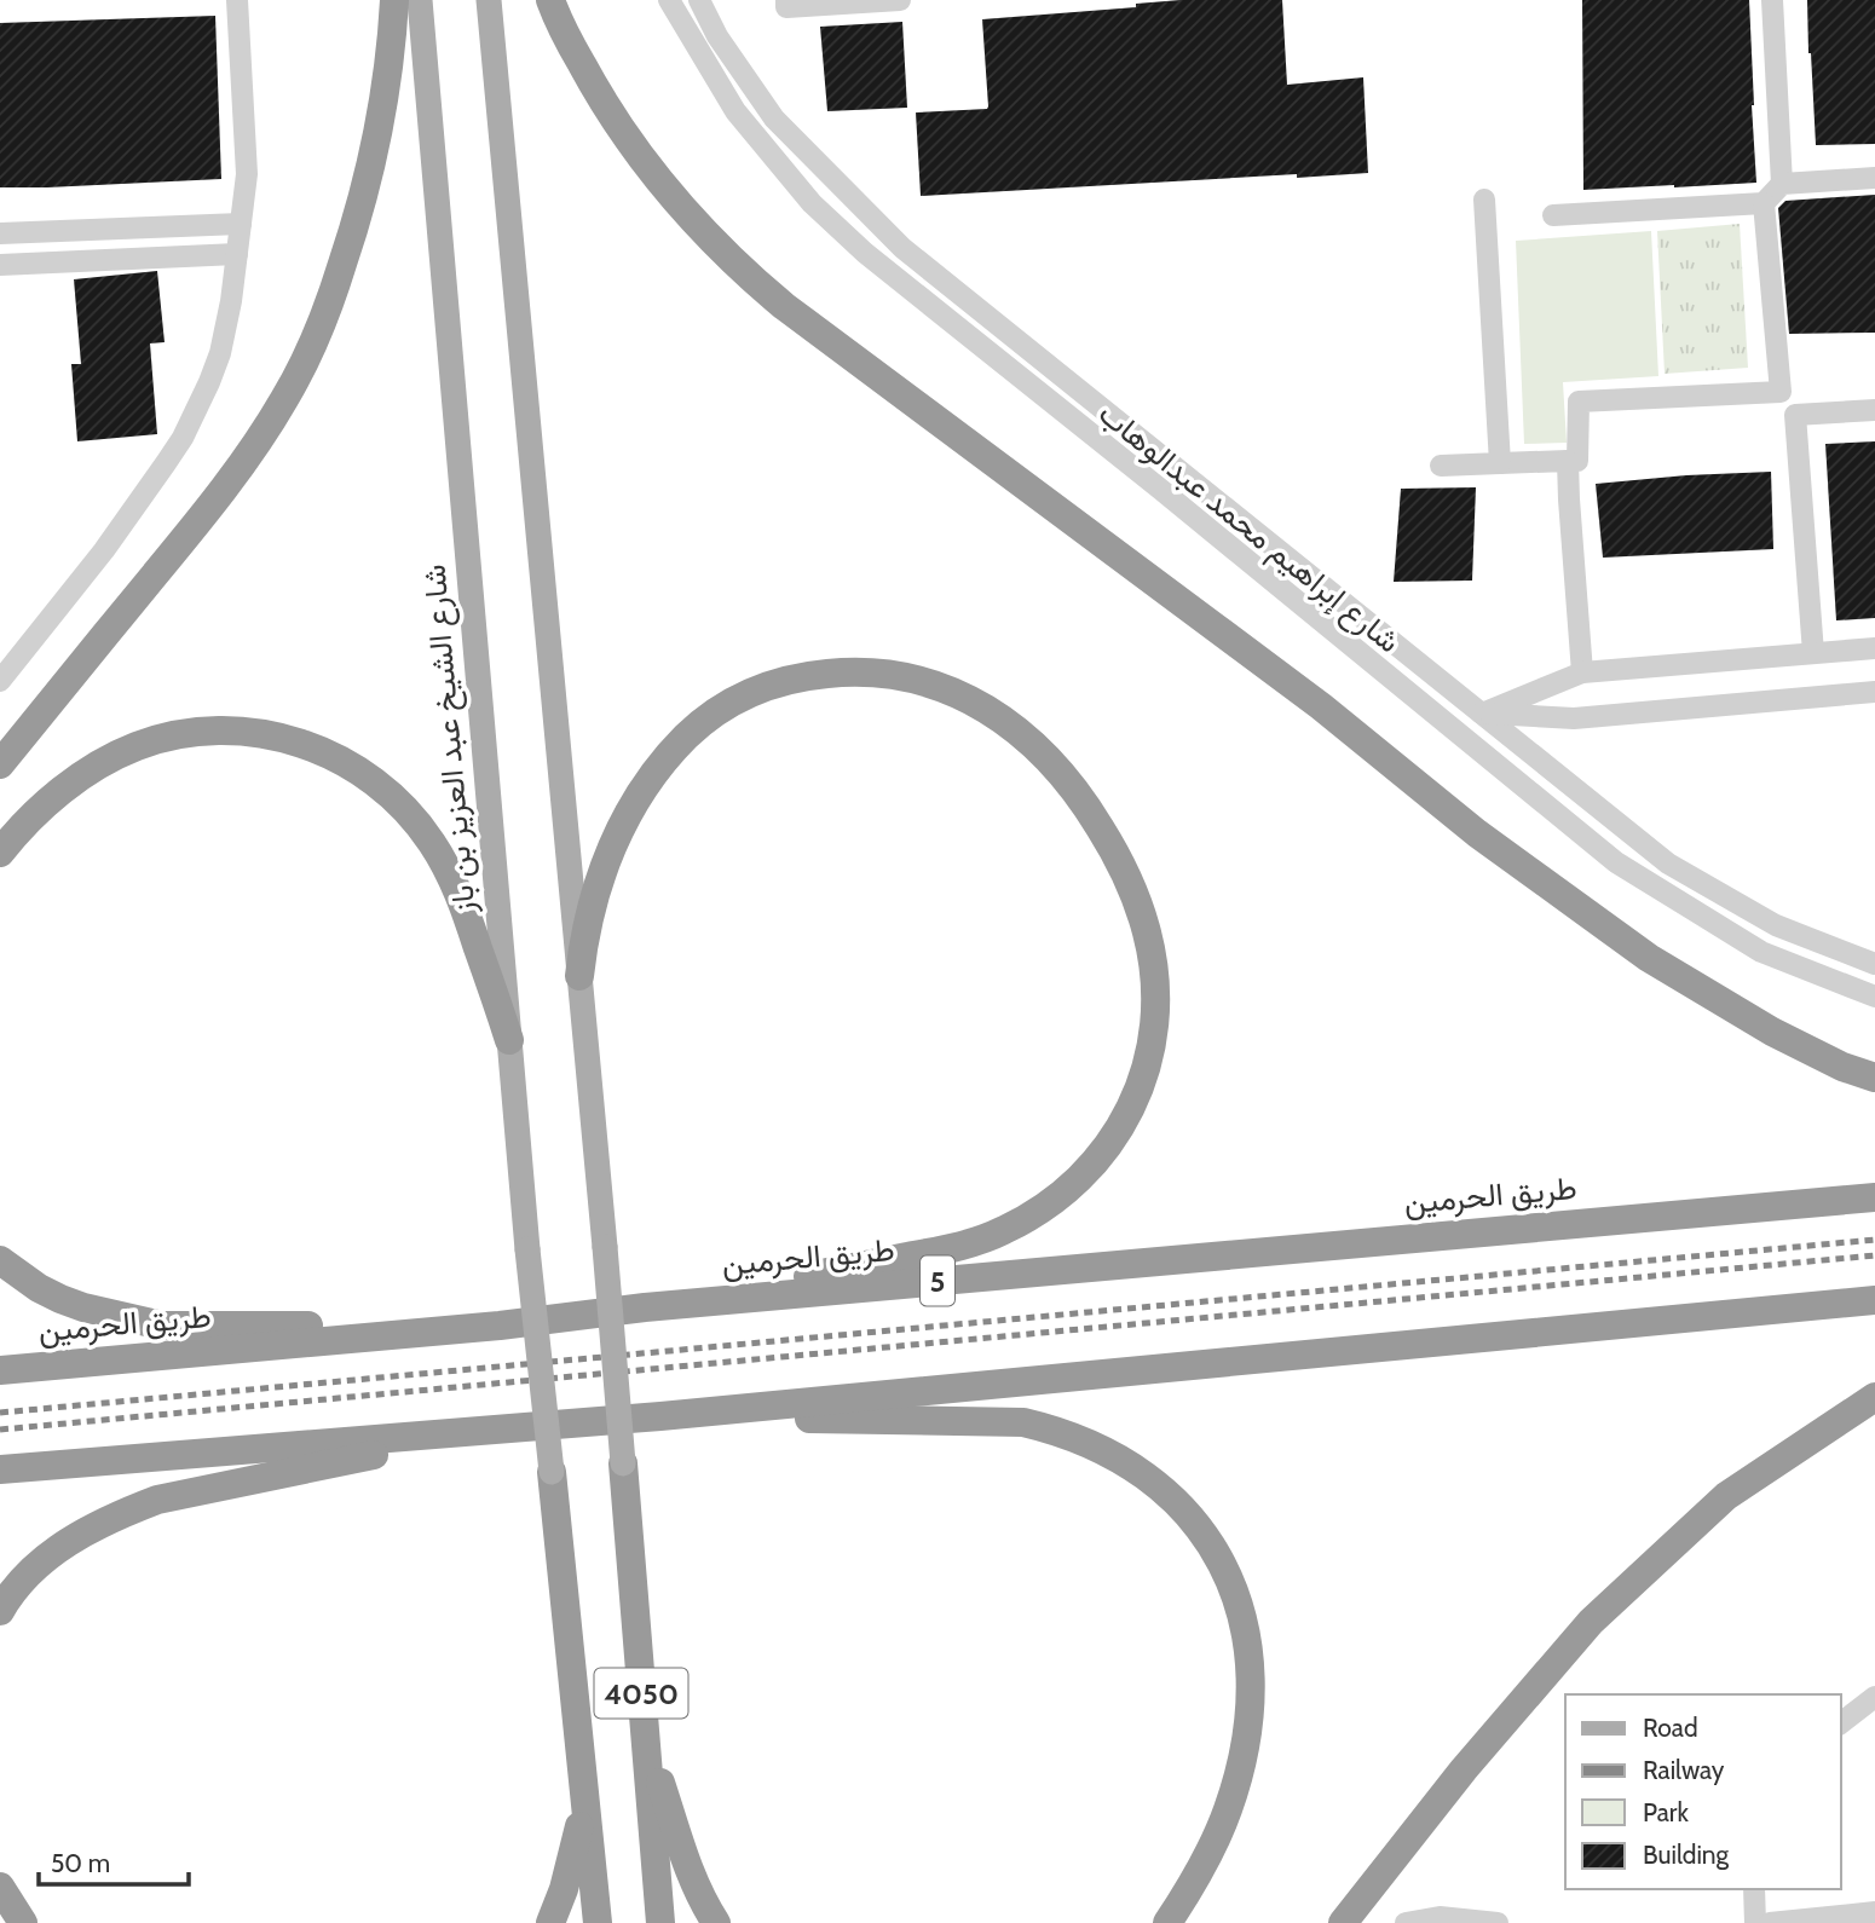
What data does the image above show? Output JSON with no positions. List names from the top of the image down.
{
  "streets": {
    "highway": ["طريق الحرمين", "5", "4050"],
    "main road": ["شارع الشيخ عبد العزيز بن باز"],
    "street": ["شارع إبراهيم محمد عبدالوهاب"]
  },
  "legend": [
    "Road",
    "Railway",
    "Park",
    "Building"
  ],
  "scale_bar": "50 m"
}
